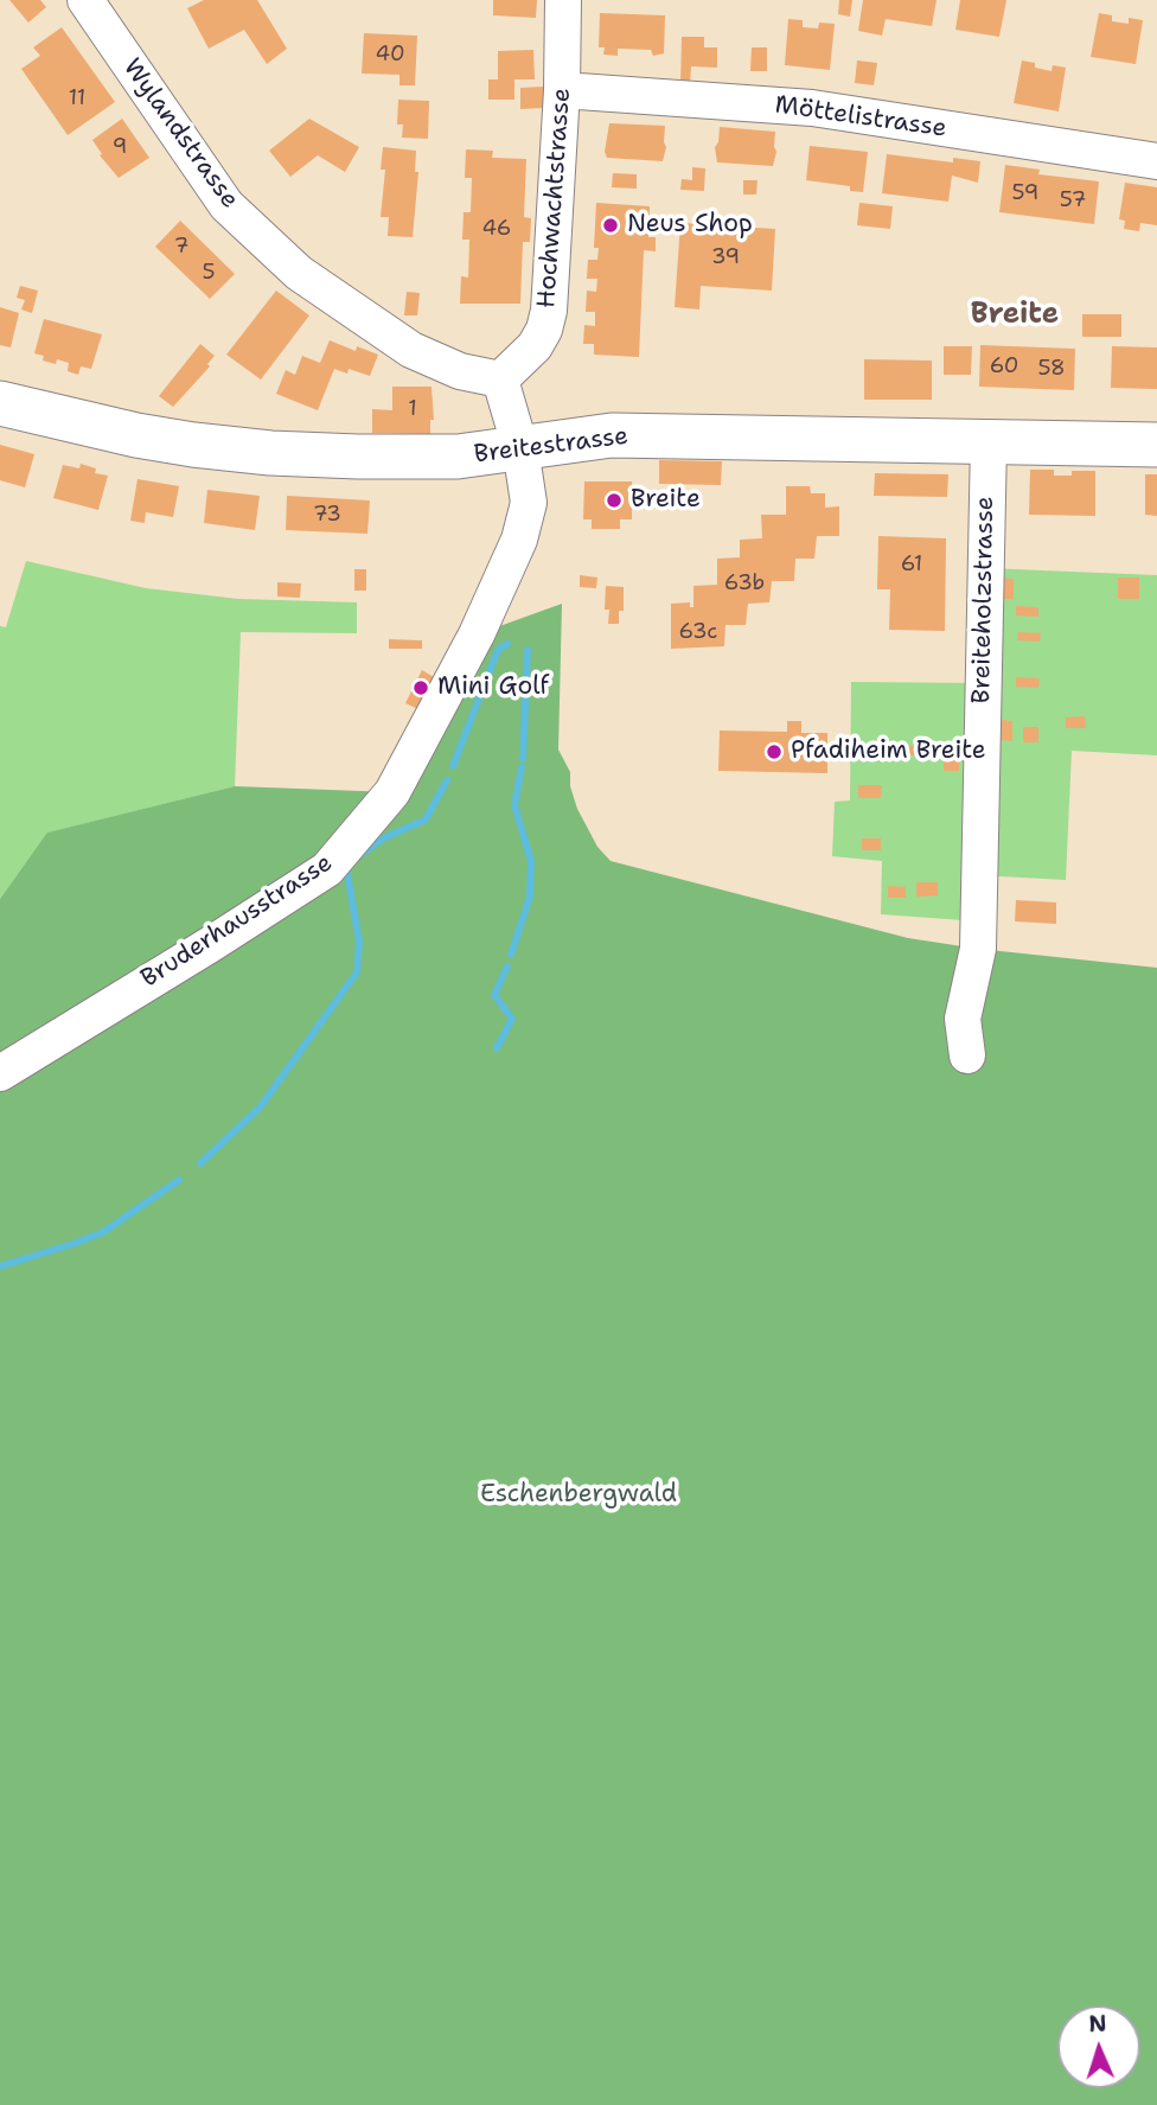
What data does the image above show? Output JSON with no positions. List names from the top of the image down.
{
  "streets": {
    "main road": ["Breitestrasse"],
    "street": [
      "Möttelistrasse",
      "Wylandstrasse",
      "Hochwachtstrasse",
      "Breiteholzstrasse",
      "Bruderhausstrasse"
    ]
  },
  "crossings": [
    ["Möttelistrasse", "Hochwachtstrasse"],
    ["Wylandstrasse", "Hochwachtstrasse"],
    ["Wylandstrasse", "Bruderhausstrasse"],
    ["Hochwachtstrasse", "Bruderhausstrasse"],
    ["Breitestrasse", "Breiteholzstrasse"],
    ["Breitestrasse", "Bruderhausstrasse"]
  ],
  "districts": ["Breite"],
  "parks": ["Eschenbergwald"],
  "places": [
    "Neus Shop",
    "Breite",
    "Mini Golf",
    "Pfadiheim Breite"
  ],
  "house_numbers": [
    "40",
    "11",
    "9",
    "59",
    "57",
    "46",
    "7",
    "39",
    "5",
    "60",
    "58",
    "1",
    "73",
    "61",
    "63b",
    "63c"
  ],
  "north": "top"
}
